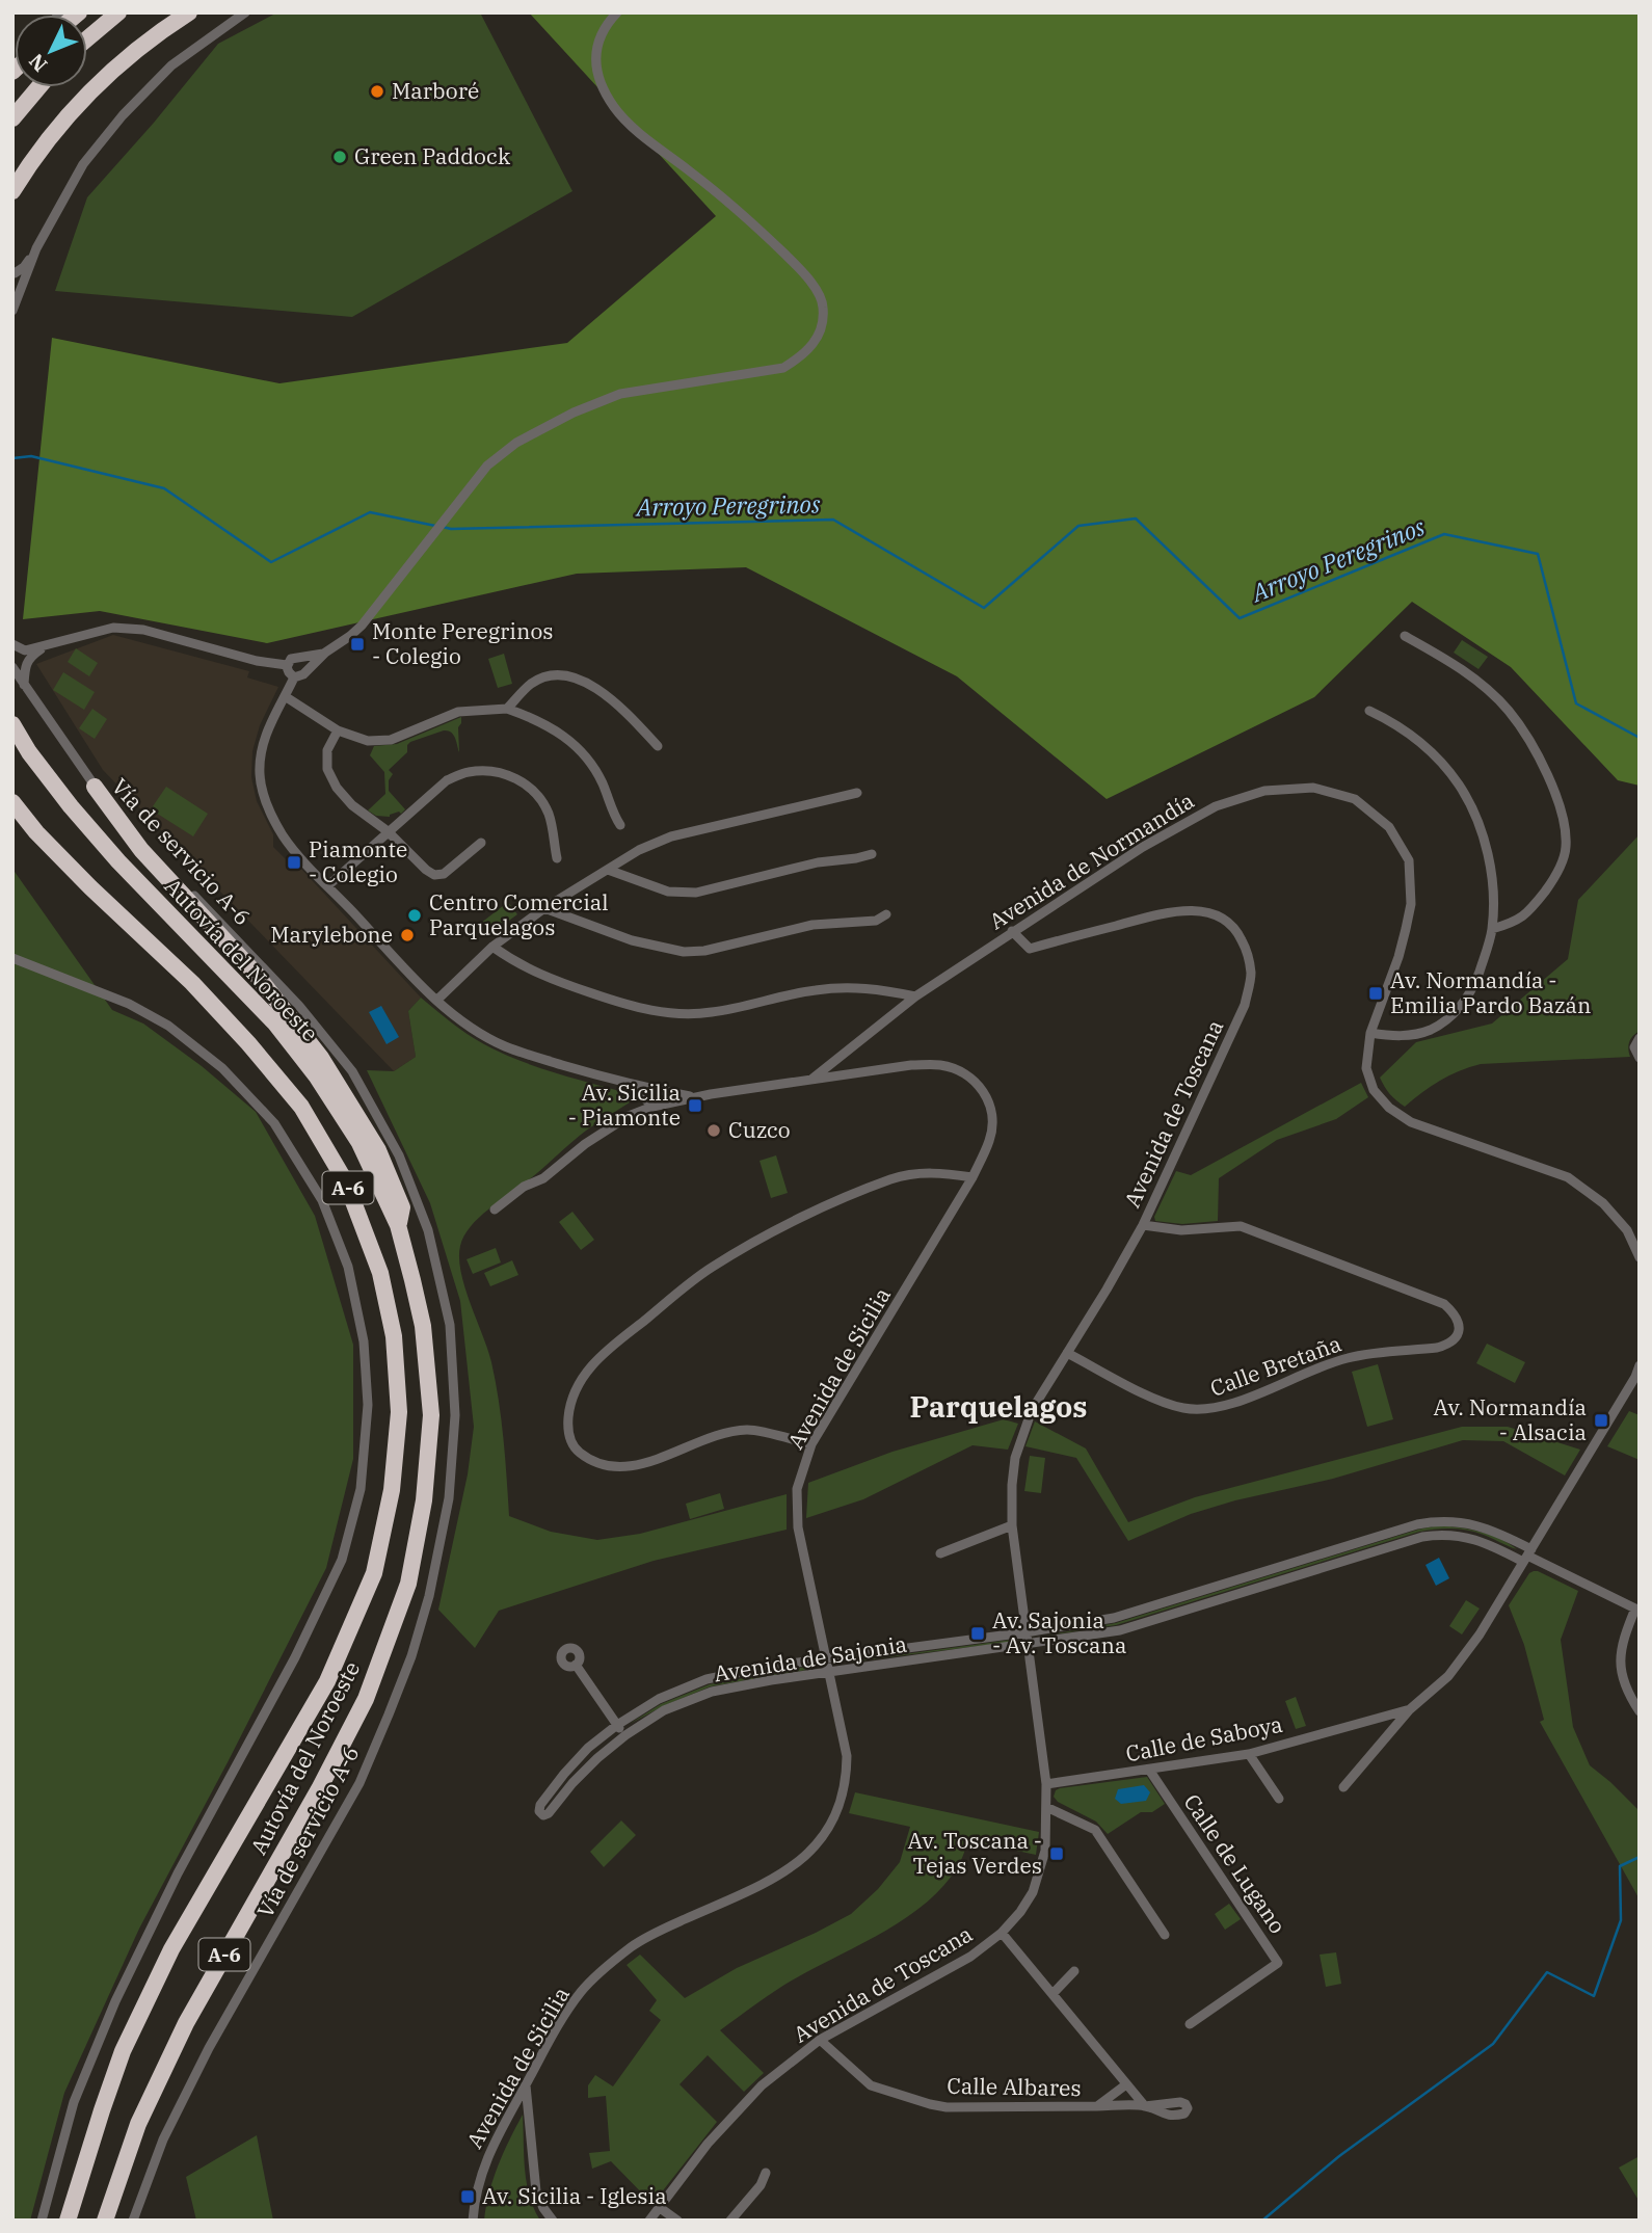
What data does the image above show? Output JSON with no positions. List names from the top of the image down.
{
  "streets": {
    "highway": ["Autovía del Noroeste", "A-6"],
    "street": [
      "Vía de servicio A-6",
      "Avenida de Normandía",
      "Avenida de Toscana",
      "Calle Bretaña",
      "Avenida de Sicilia",
      "Avenida de Sajonia",
      "Calle de Saboya",
      "Calle de Lugano",
      "Calle Albares"
    ]
  },
  "crossings": [
    ["Avenida de Normandía", "Avenida de Toscana"],
    ["Avenida de Normandía", "Avenida de Sicilia"],
    ["Avenida de Toscana", "Calle Bretaña"],
    ["Avenida de Toscana", "Avenida de Sajonia"],
    ["Avenida de Toscana", "Calle de Saboya"],
    ["Avenida de Toscana", "Calle Albares"],
    ["Avenida de Sicilia", "Avenida de Sajonia"],
    ["Avenida de Sajonia", "Calle de Saboya"],
    ["Calle de Saboya", "Calle de Lugano"]
  ],
  "districts": ["Parquelagos"],
  "water": ["Arroyo Peregrinos"],
  "places": {
    "other": [
      "Marboré",
      "Green Paddock",
      "Centro Comercial Parquelagos",
      "Marylebone",
      "Cuzco"
    ],
    "transit": [
      "Monte Peregrinos - Colegio",
      "Piamonte - Colegio",
      "Av. Normandía - Emilia Pardo Bazán",
      "Av. Sicilia - Piamonte",
      "Av. Normandía - Alsacia",
      "Av. Sajonia - Av. Toscana",
      "Av. Toscana - Tejas Verdes",
      "Av. Sicilia - Iglesia"
    ]
  },
  "north": "bottom left"
}
